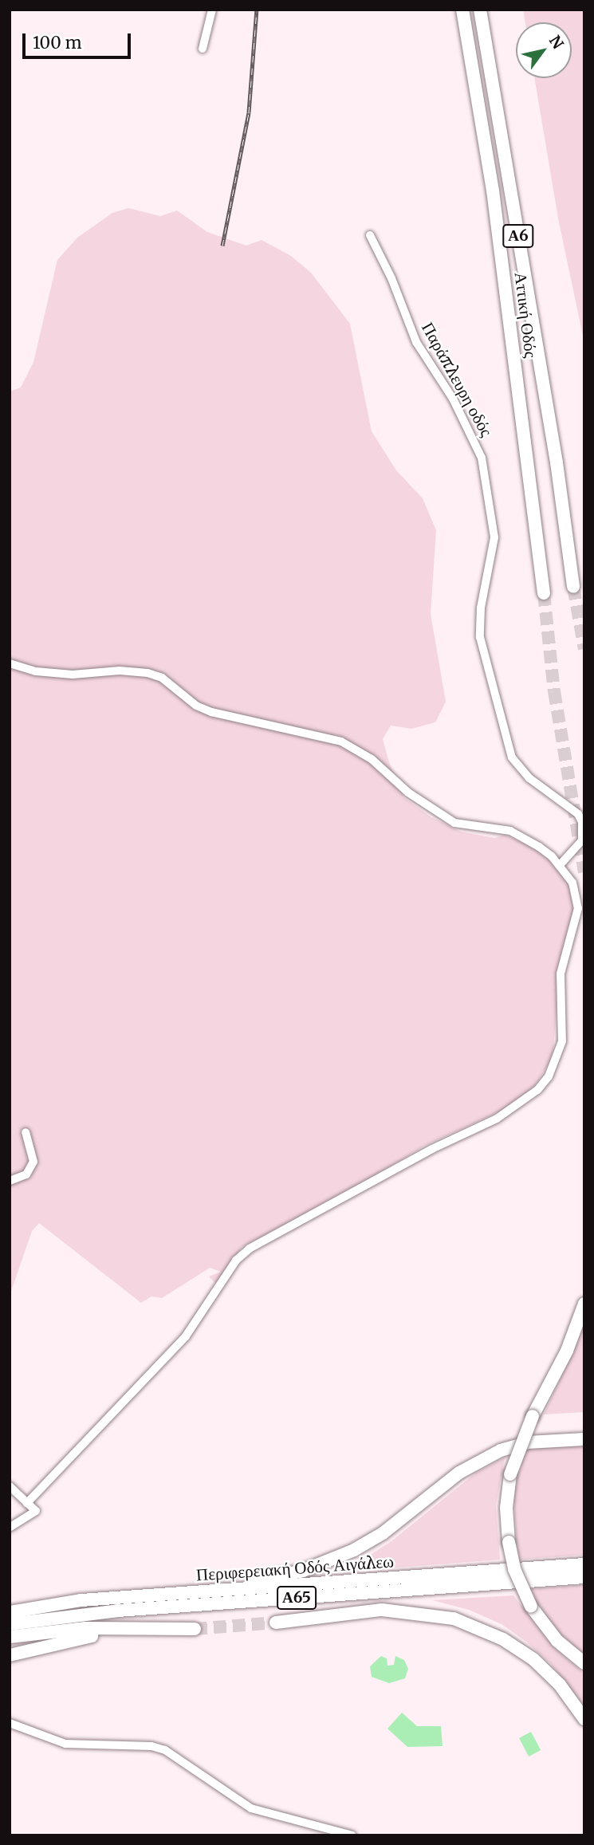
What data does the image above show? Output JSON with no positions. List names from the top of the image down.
{
  "streets": {
    "highway": [
      "Α6",
      "Αττική Οδός",
      "Περιφερειακή Οδός Αιγάλεω",
      "Α65"
    ],
    "street": ["Παράπλευρη οδός"]
  },
  "scale_bar": "100 m",
  "north": "top right"
}
